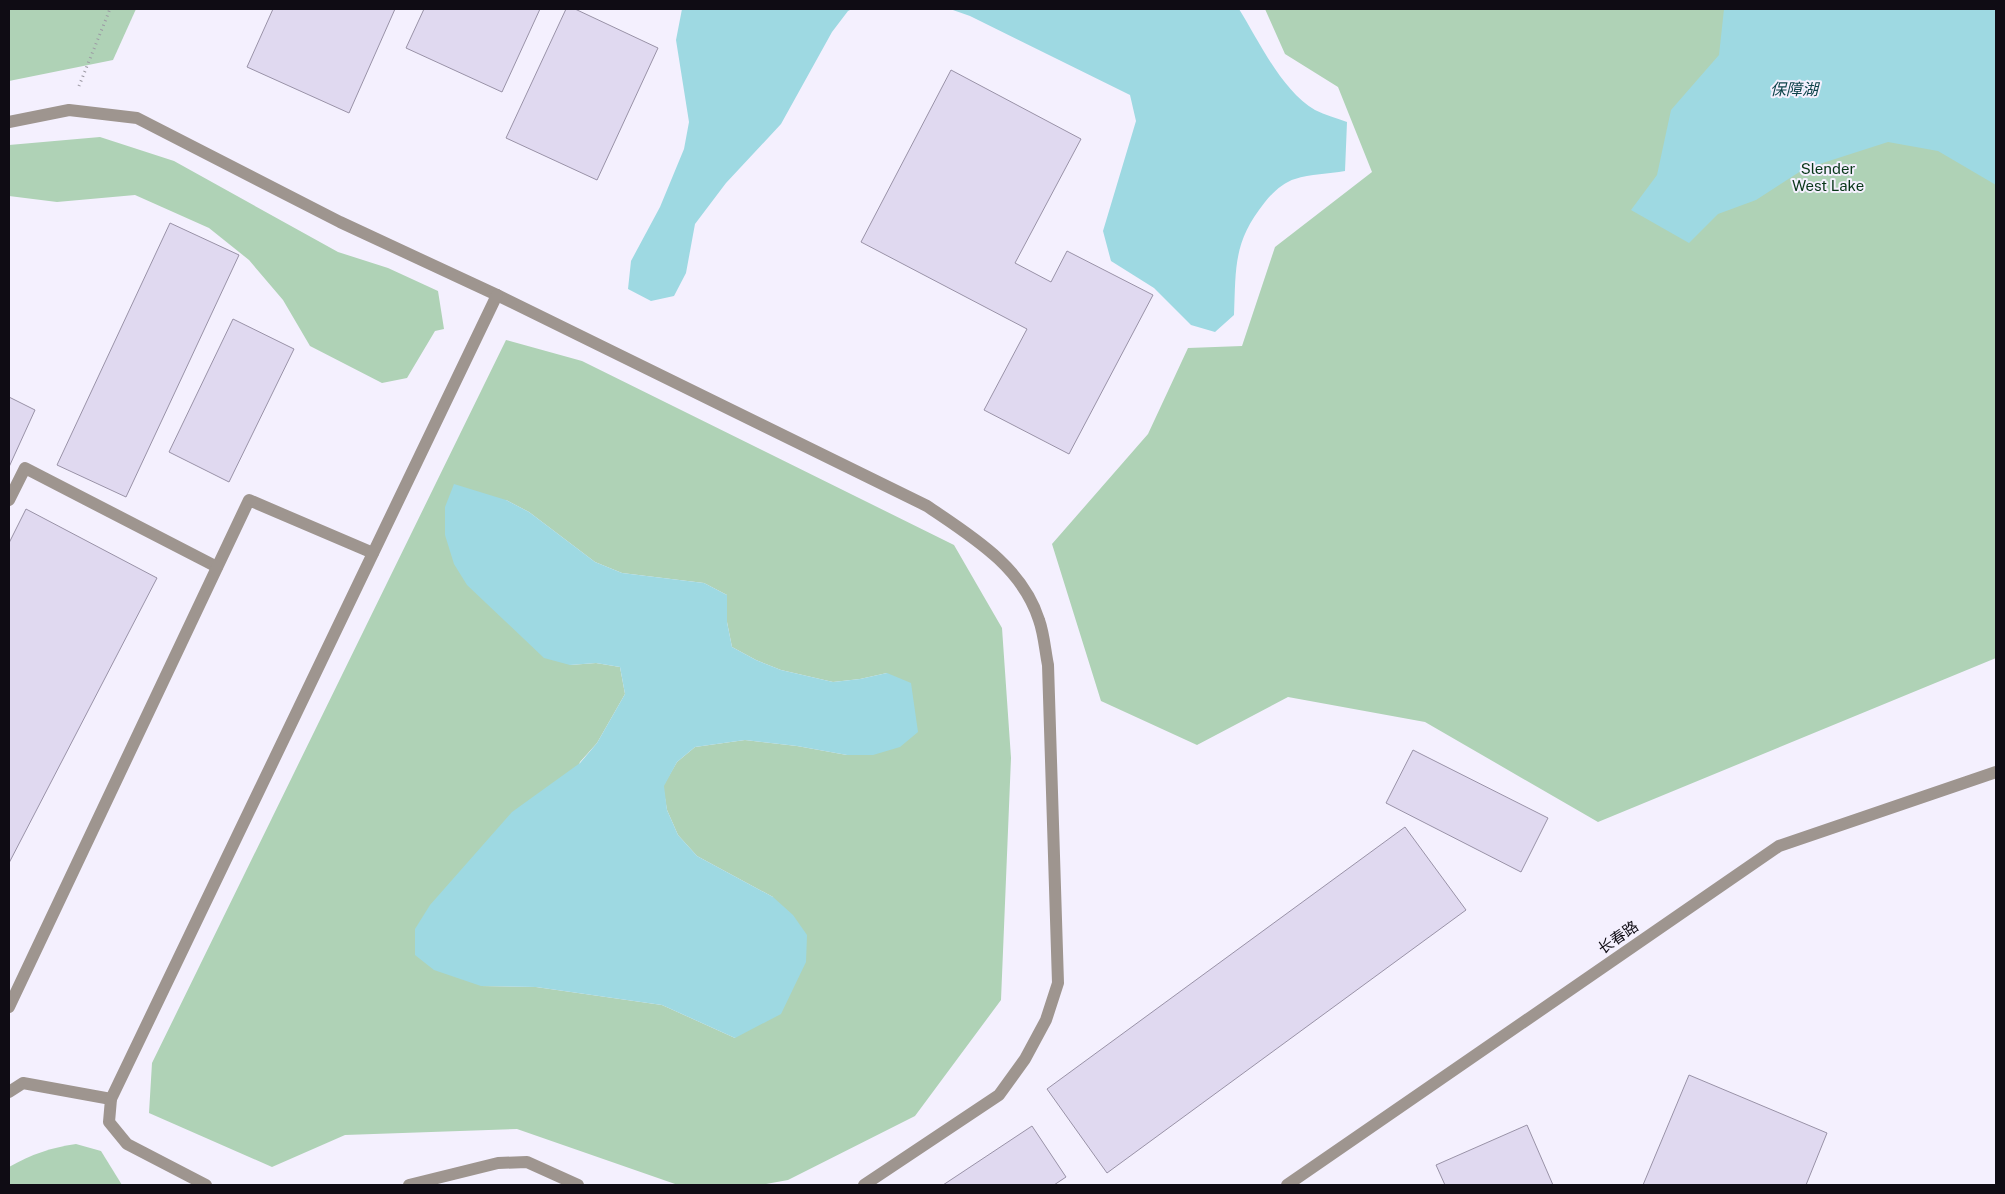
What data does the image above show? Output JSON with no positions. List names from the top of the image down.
{
  "streets": {
    "street": ["长春路"]
  },
  "water": ["保障湖"],
  "parks": ["Slender West Lake"]
}
